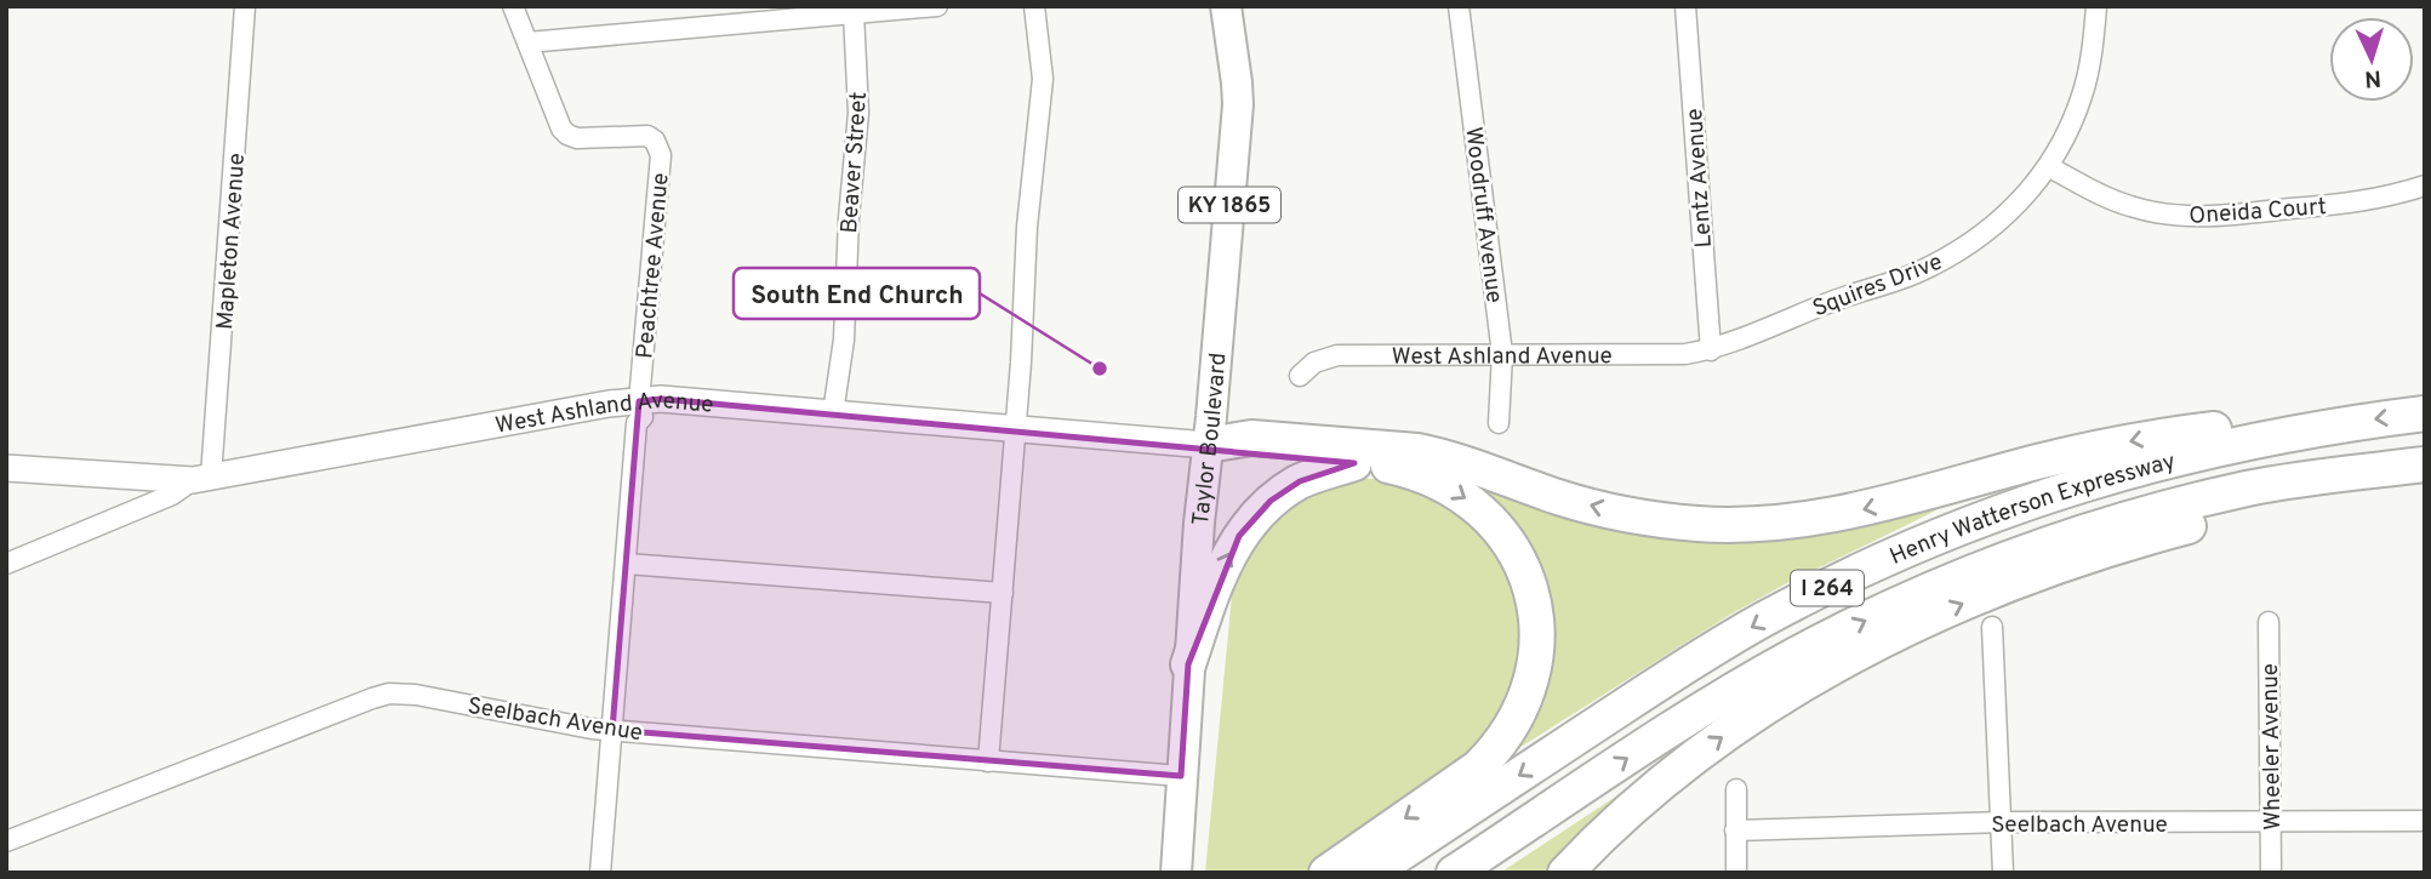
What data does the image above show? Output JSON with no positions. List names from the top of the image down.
{
  "streets": {
    "highway": ["Henry Watterson Expressway", "I 264"],
    "main road": ["KY 1865", "Taylor Boulevard"],
    "street": [
      "Beaver Street",
      "Lentz Avenue",
      "Oneida Court",
      "Woodruff Avenue",
      "Mapleton Avenue",
      "Peachtree Avenue",
      "Squires Drive",
      "West Ashland Avenue",
      "Seelbach Avenue",
      "Wheeler Avenue"
    ]
  },
  "crossings": [
    ["Beaver Street", "West Ashland Avenue"],
    ["Lentz Avenue", "Squires Drive"],
    ["Lentz Avenue", "West Ashland Avenue"],
    ["Oneida Court", "Squires Drive"],
    ["Woodruff Avenue", "West Ashland Avenue"],
    ["Mapleton Avenue", "West Ashland Avenue"],
    ["Peachtree Avenue", "West Ashland Avenue"],
    ["Peachtree Avenue", "Seelbach Avenue"],
    ["Squires Drive", "West Ashland Avenue"],
    ["West Ashland Avenue", "Taylor Boulevard"],
    ["Taylor Boulevard", "Seelbach Avenue"],
    ["Seelbach Avenue", "Wheeler Avenue"]
  ],
  "places": ["South End Church"],
  "north": "bottom"
}
